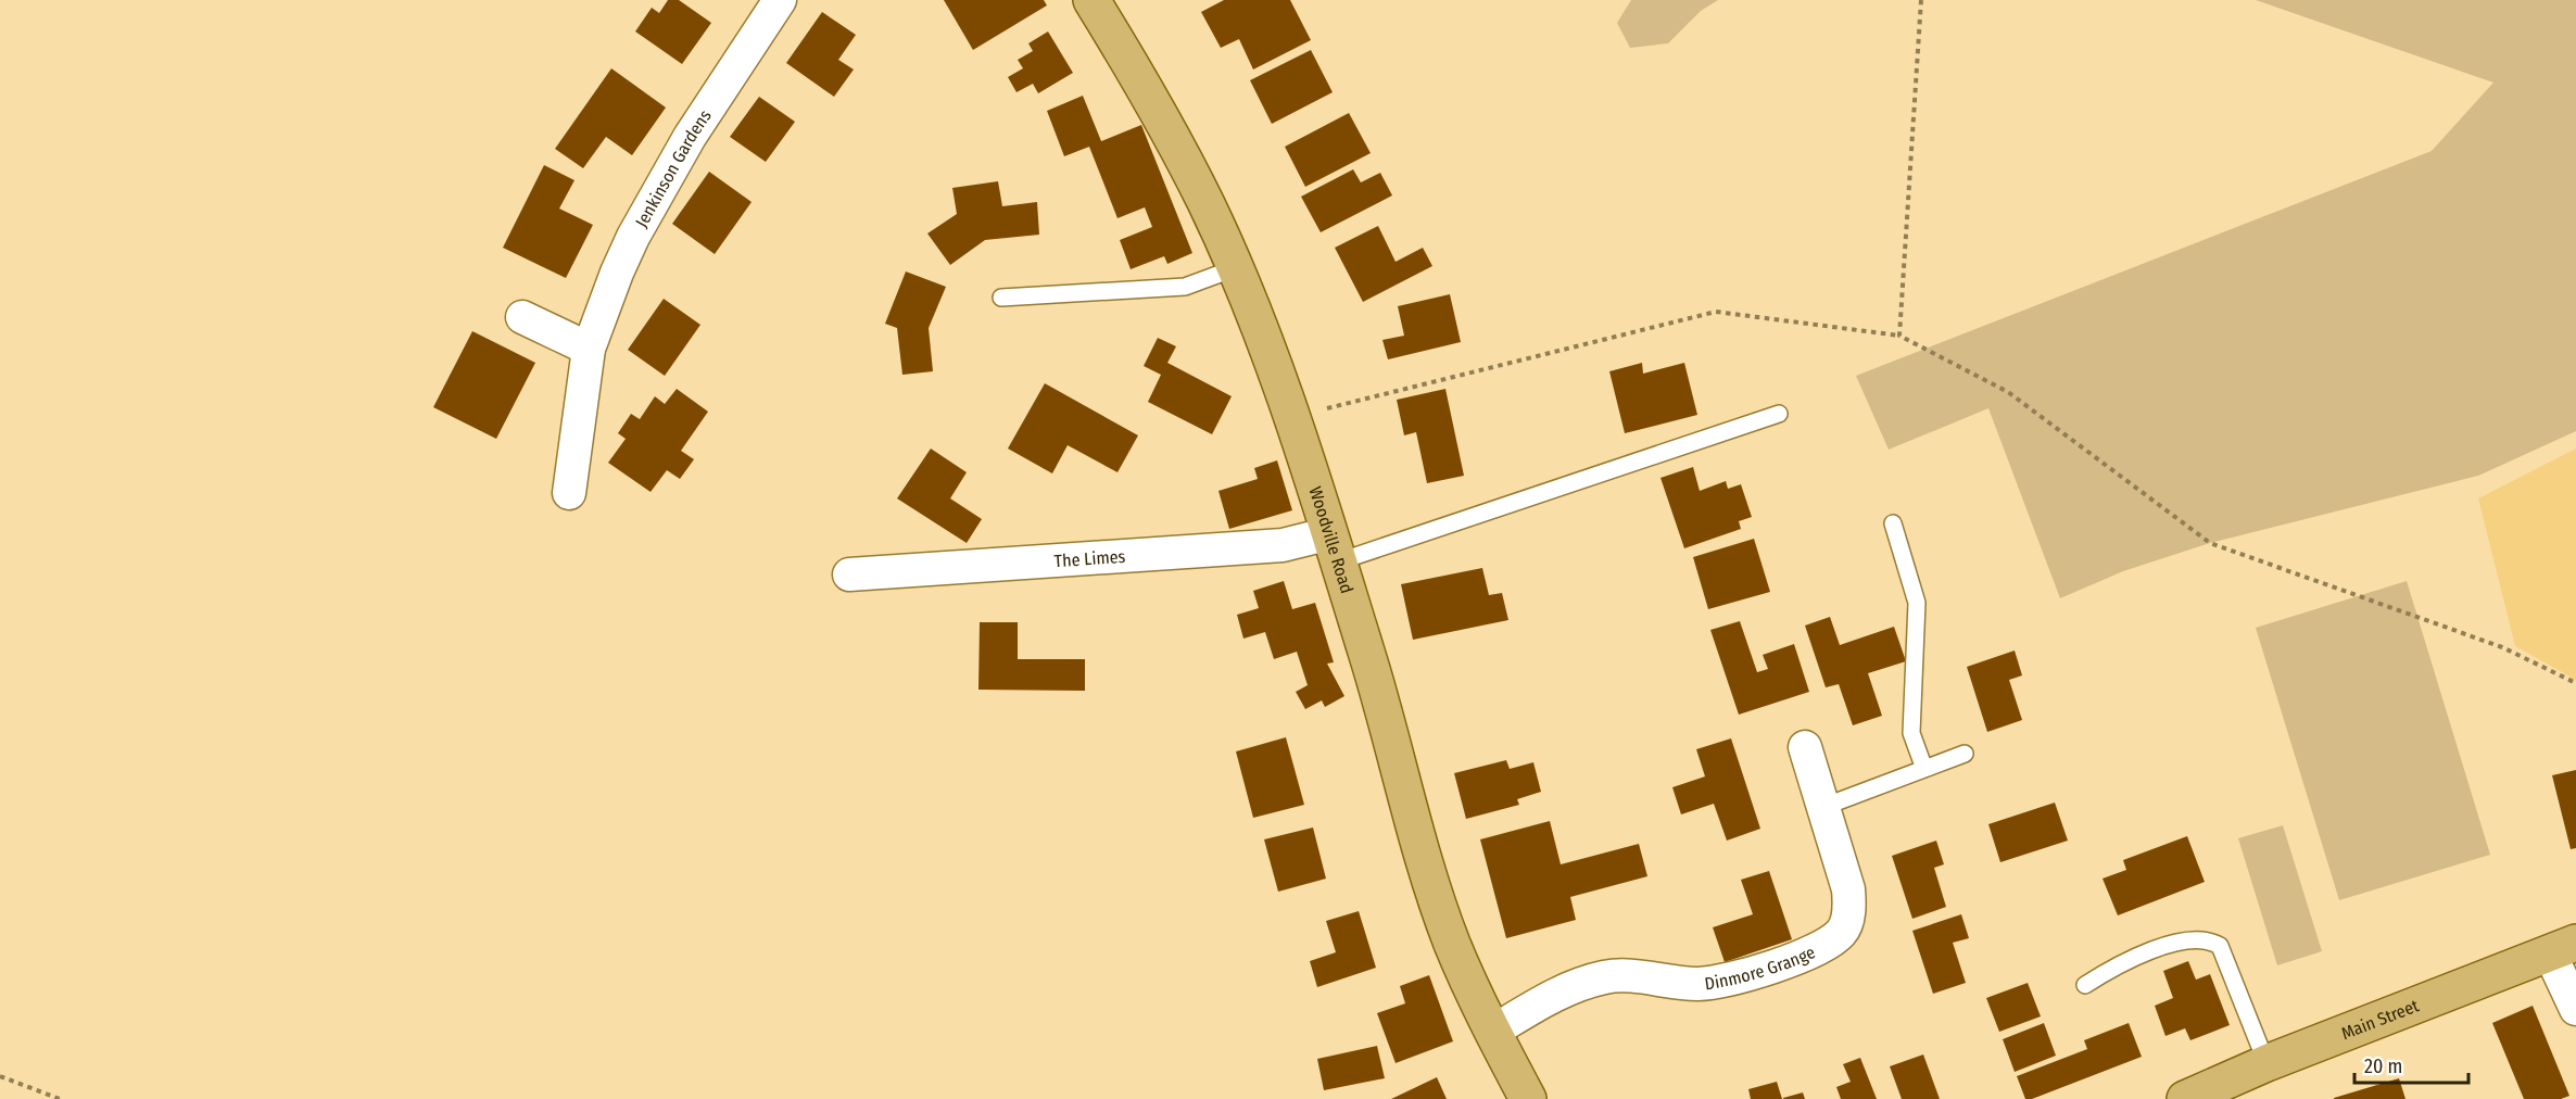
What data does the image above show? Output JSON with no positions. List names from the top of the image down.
{
  "streets": {
    "main road": ["Woodville Road", "Main Street"],
    "street": ["Jenkinson Gardens", "The Limes", "Dinmore Grange"]
  },
  "crossings": [
    ["Woodville Road", "The Limes"],
    ["Woodville Road", "Dinmore Grange"]
  ],
  "scale_bar": "20 m"
}
